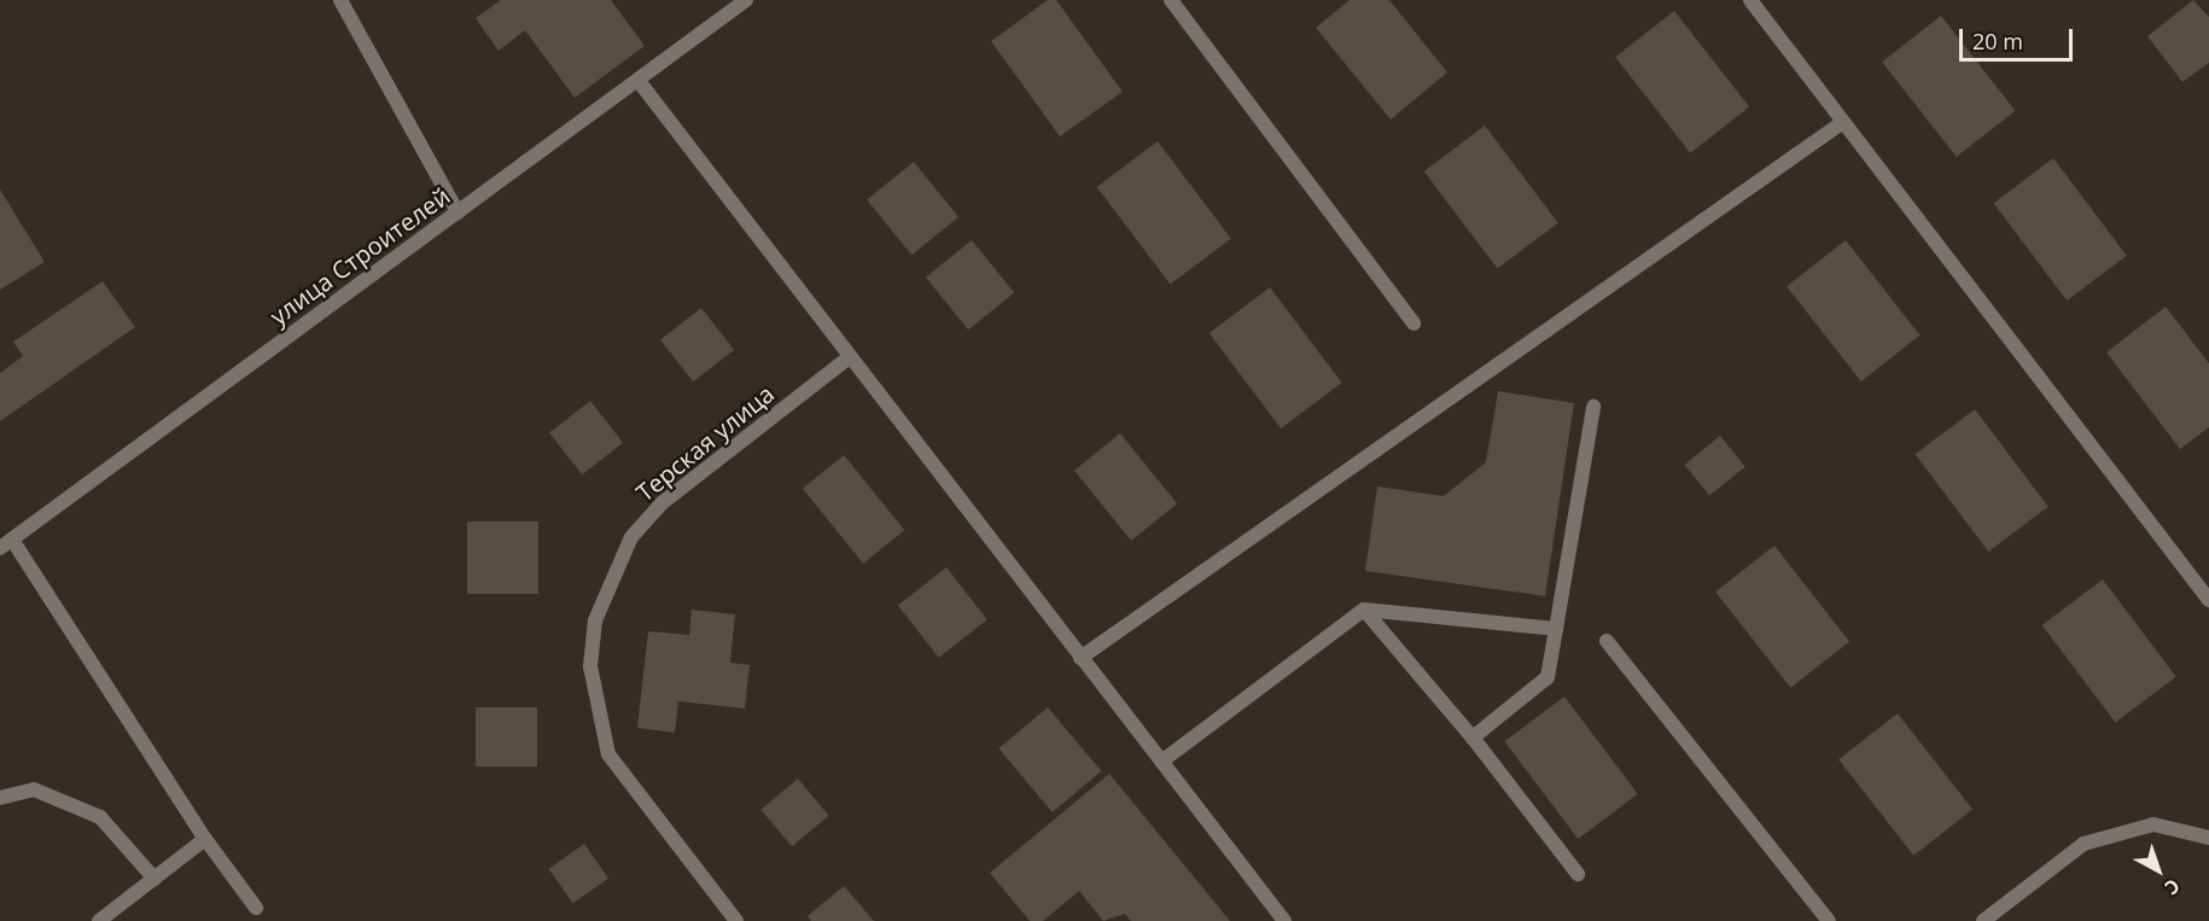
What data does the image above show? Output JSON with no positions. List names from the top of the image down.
{
  "streets": {
    "street": ["улица Строителей", "Терская улица"]
  },
  "scale_bar": "20 m",
  "north": "bottom right"
}
